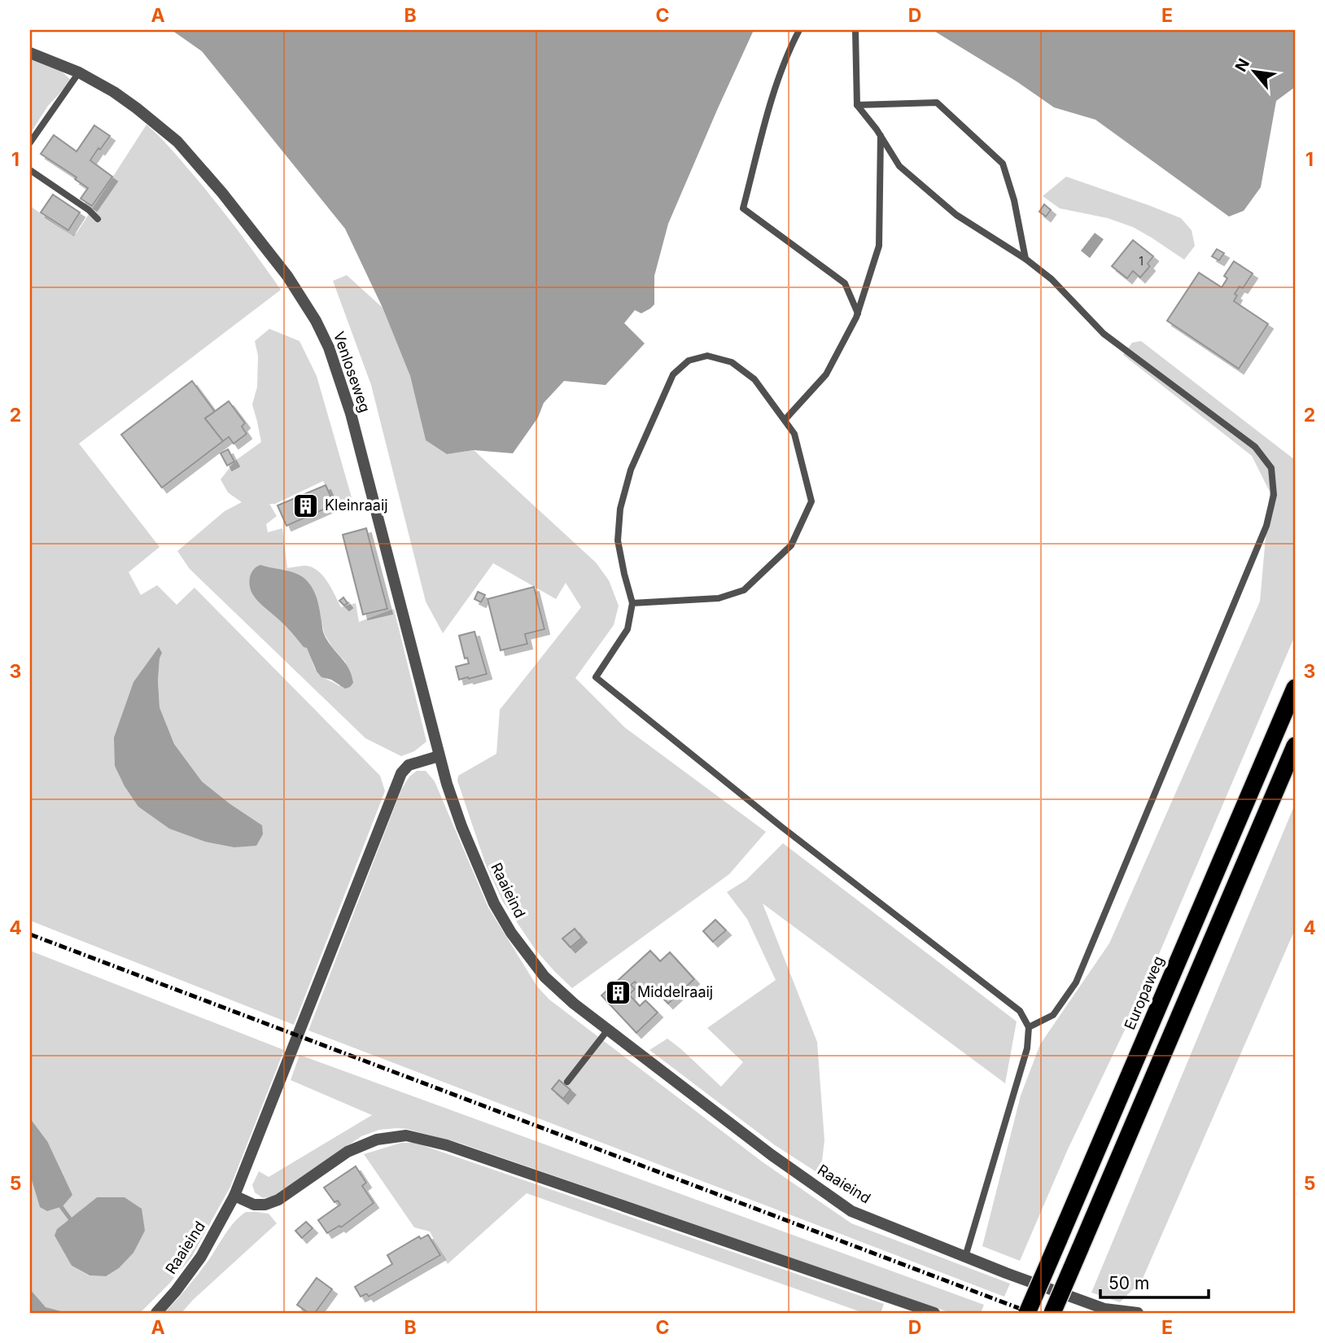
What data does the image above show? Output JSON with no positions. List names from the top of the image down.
{
  "streets": {
    "highway": ["Europaweg"],
    "street": ["Venloseweg", "Raaieind"]
  },
  "crossings": [
    ["Venloseweg", "Raaieind"]
  ],
  "places": {
    "building": ["Kleinraaij", "Middelraaij"]
  },
  "house_numbers": ["1"],
  "scale_bar": "50 m",
  "north": "top left",
  "grid": {
    "columns": [
      "A",
      "B",
      "C",
      "D",
      "E"
    ],
    "rows": [
      "1",
      "2",
      "3",
      "4",
      "5"
    ]
  }
}
